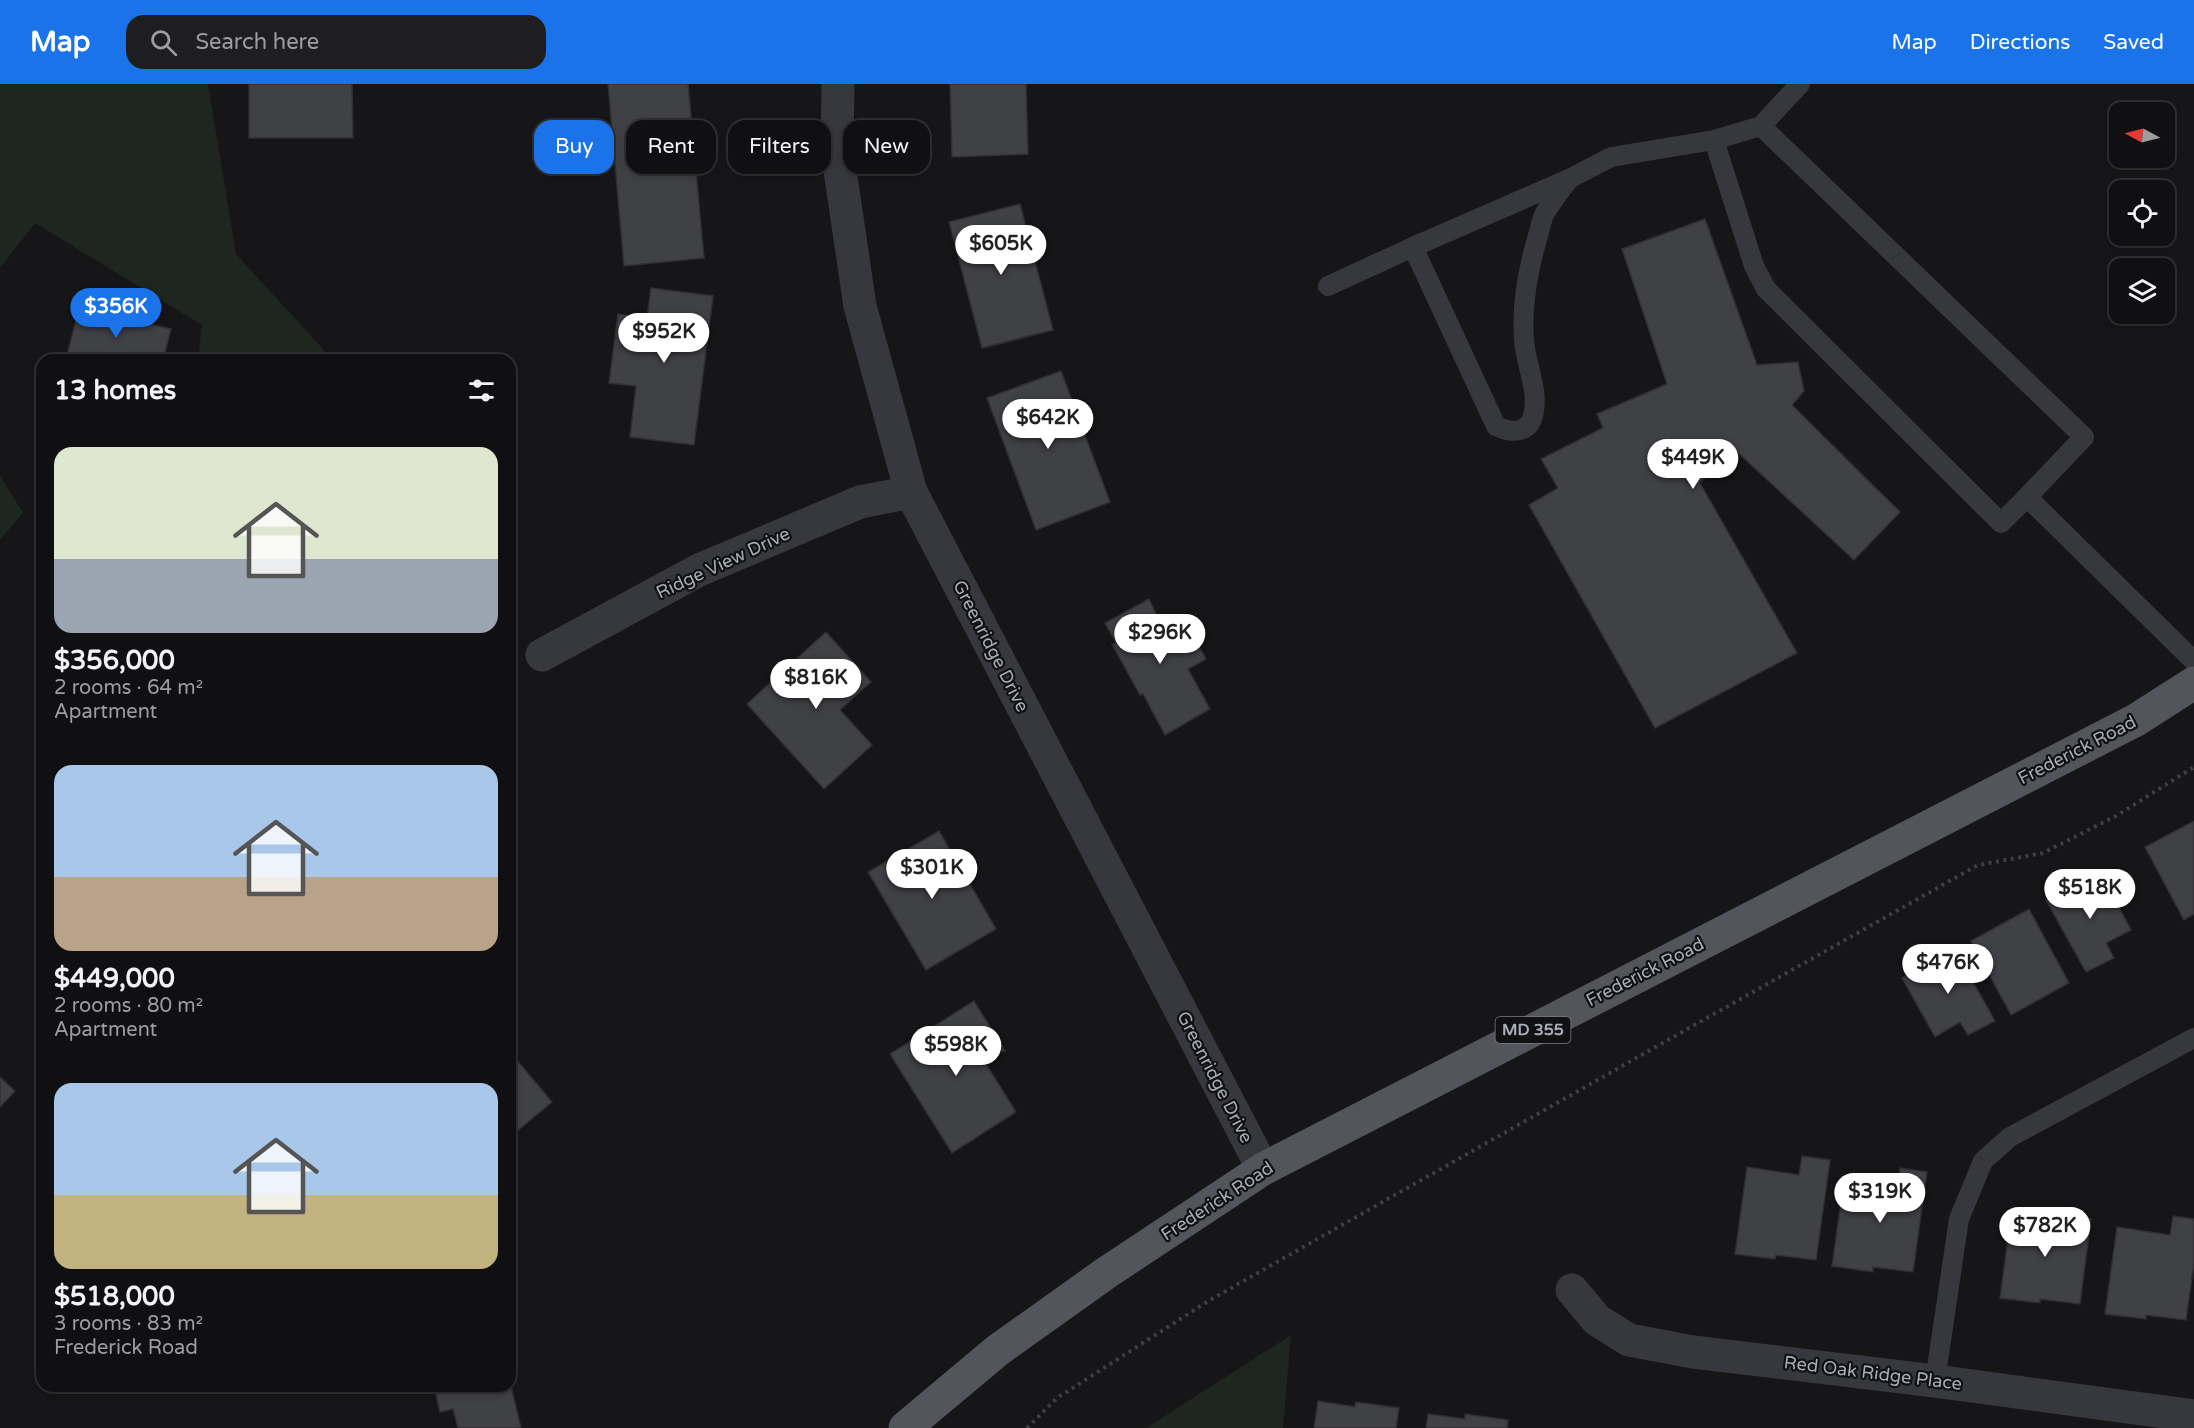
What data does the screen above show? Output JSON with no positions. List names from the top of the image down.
{
  "streets": {
    "main road": ["Frederick Road", "MD 355"],
    "street": ["Ridge View Drive", "Greenridge Drive", "Red Oak Ridge Place"]
  },
  "crossings": [
    ["Ridge View Drive", "Greenridge Drive"],
    ["Greenridge Drive", "Frederick Road"]
  ],
  "north": "left",
  "page": {
    "header": "Map",
    "search": "Search here",
    "nav": ["Map", "Directions", "Saved"],
    "chip": [
      "Buy",
      "Rent",
      "Filters",
      "New"
    ],
    "price": [
      "$605K",
      "$356K",
      "$952K",
      "$642K",
      "$449K",
      "$296K",
      "$816K",
      "$301K",
      "$518K",
      "$476K",
      "$598K",
      "$319K",
      "$782K"
    ],
    "heading": "13 homes",
    "list": [
      {
        "name": "$356,000",
        "note": "2 rooms · 64 m² · Apartment"
      },
      {
        "name": "$449,000",
        "note": "2 rooms · 80 m² · Apartment"
      },
      {
        "name": "$518,000",
        "note": "3 rooms · 83 m² · Frederick Road"
      }
    ]
  }
}
